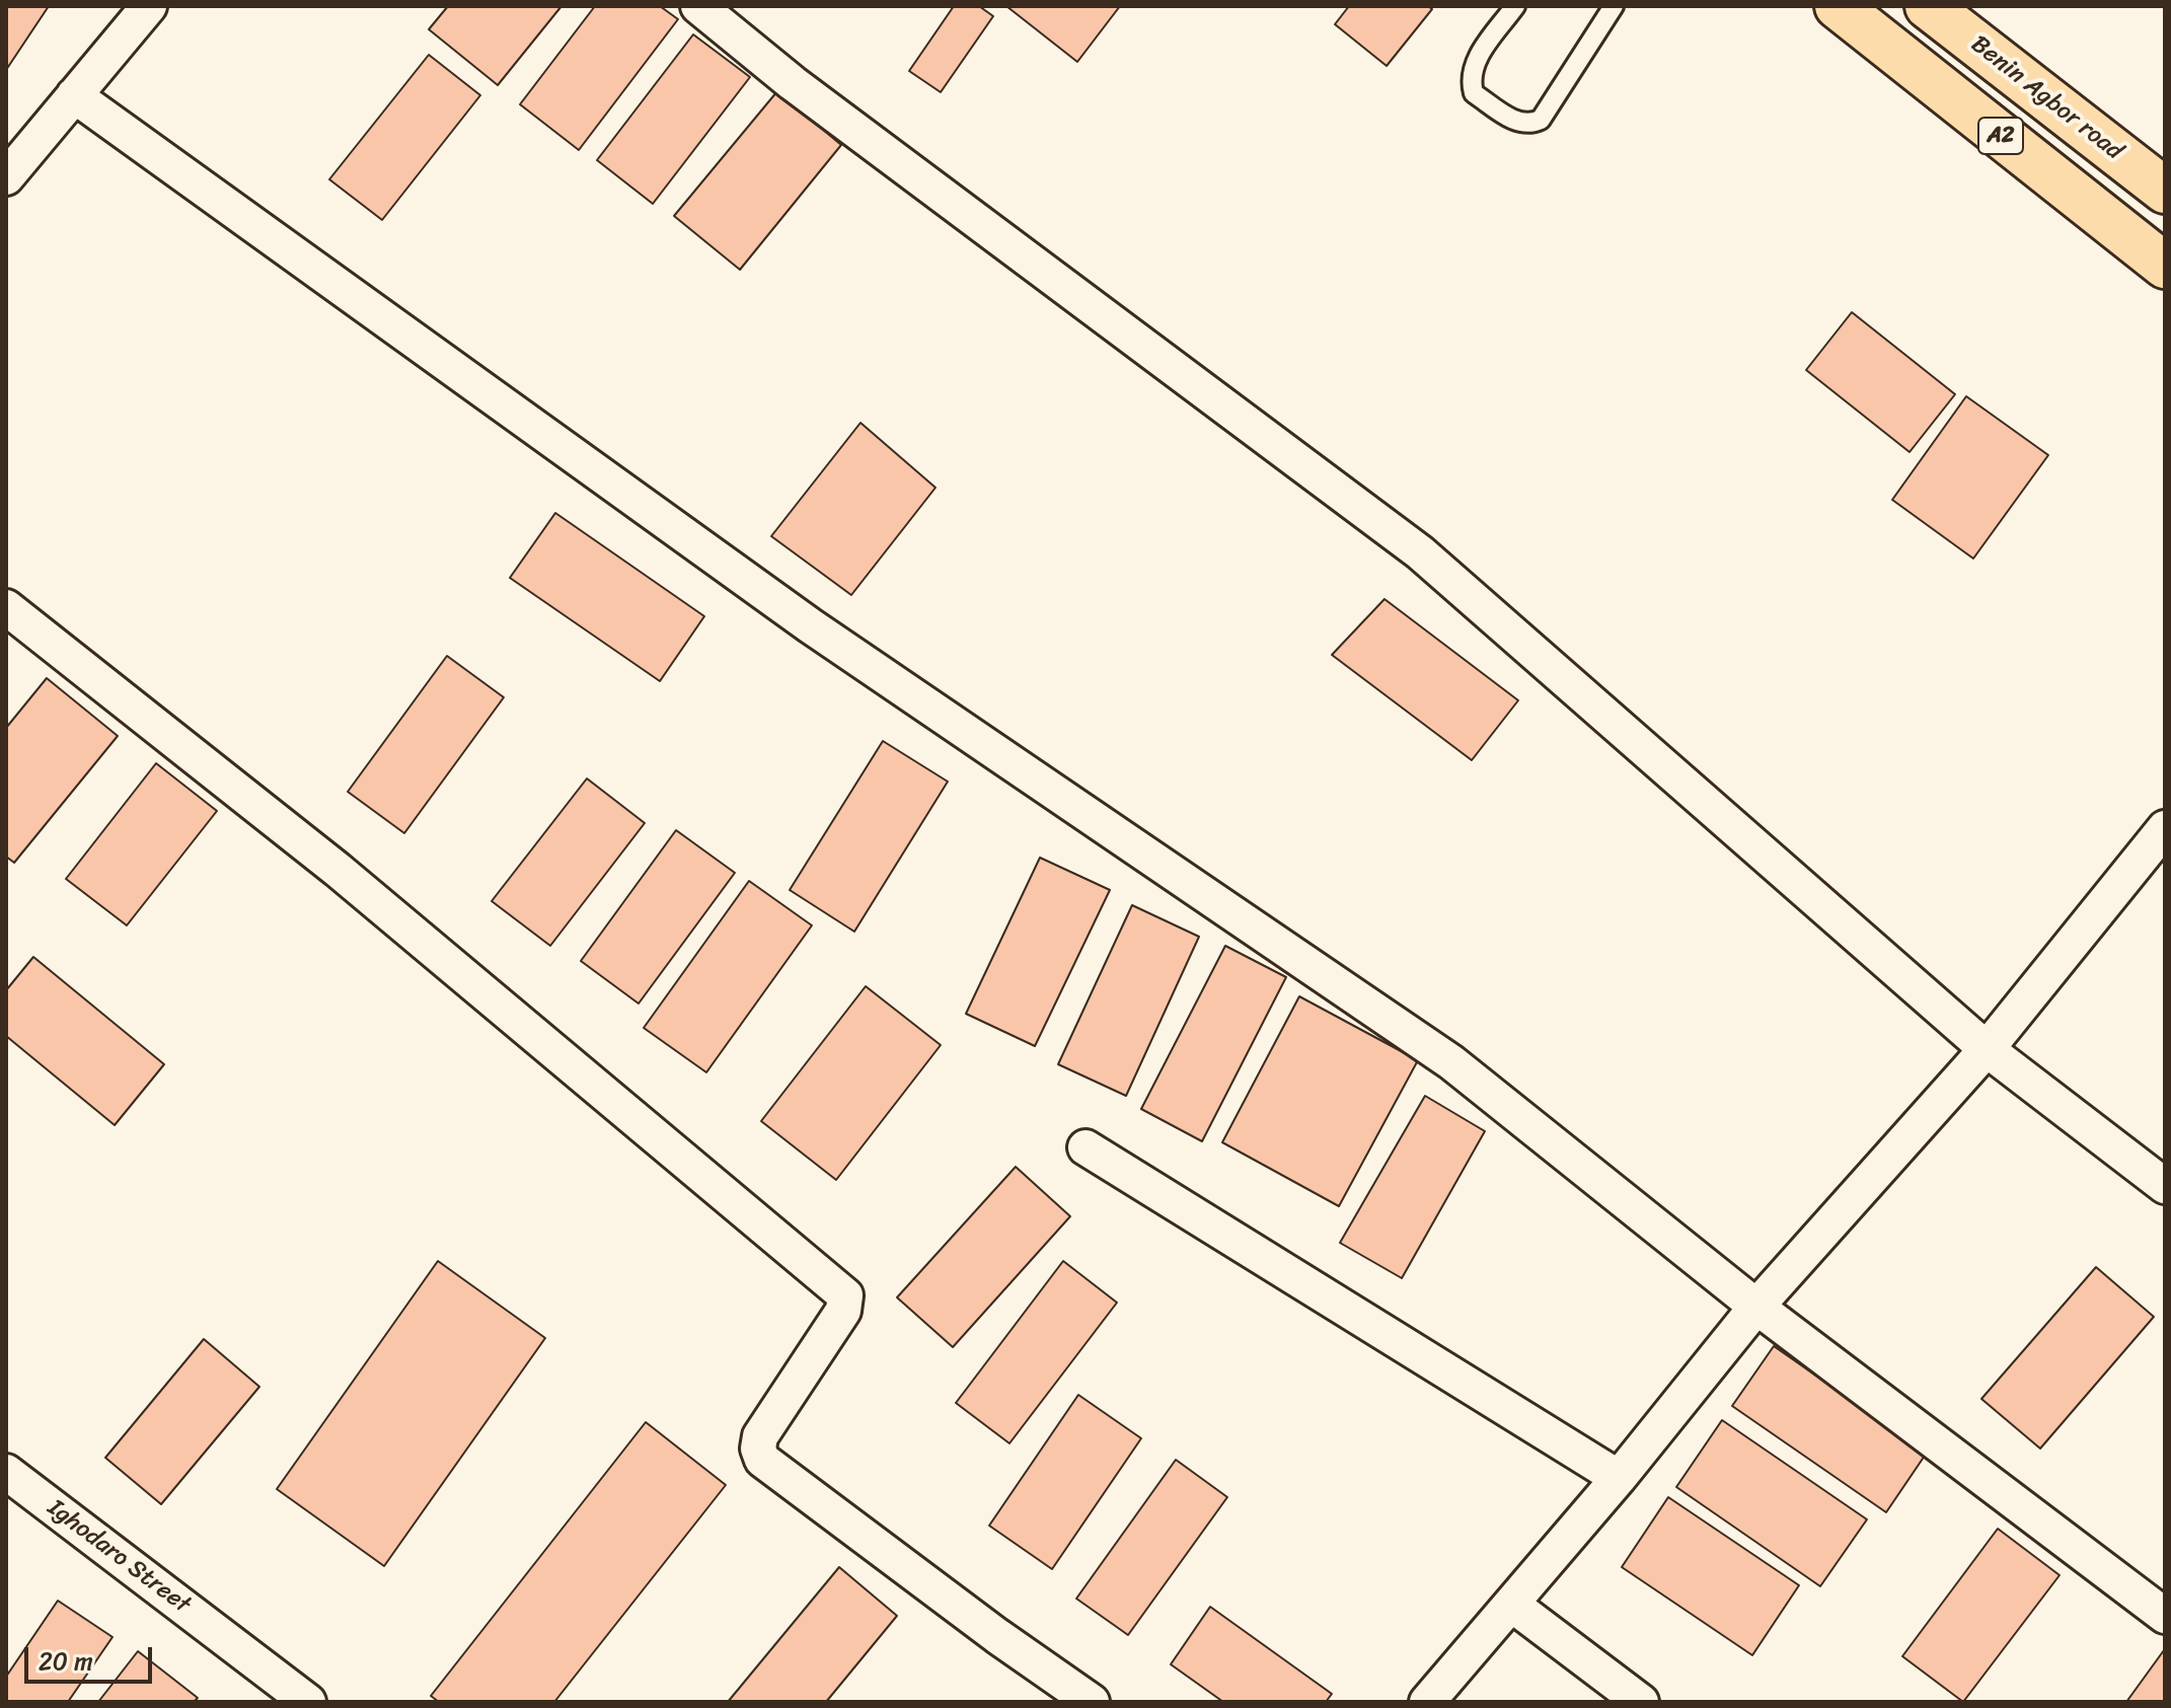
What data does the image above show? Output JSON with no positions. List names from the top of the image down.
{
  "streets": {
    "highway": ["Benin Agbor road", "A2"],
    "street": ["Ighodaro Street"]
  },
  "scale_bar": "20 m"
}
